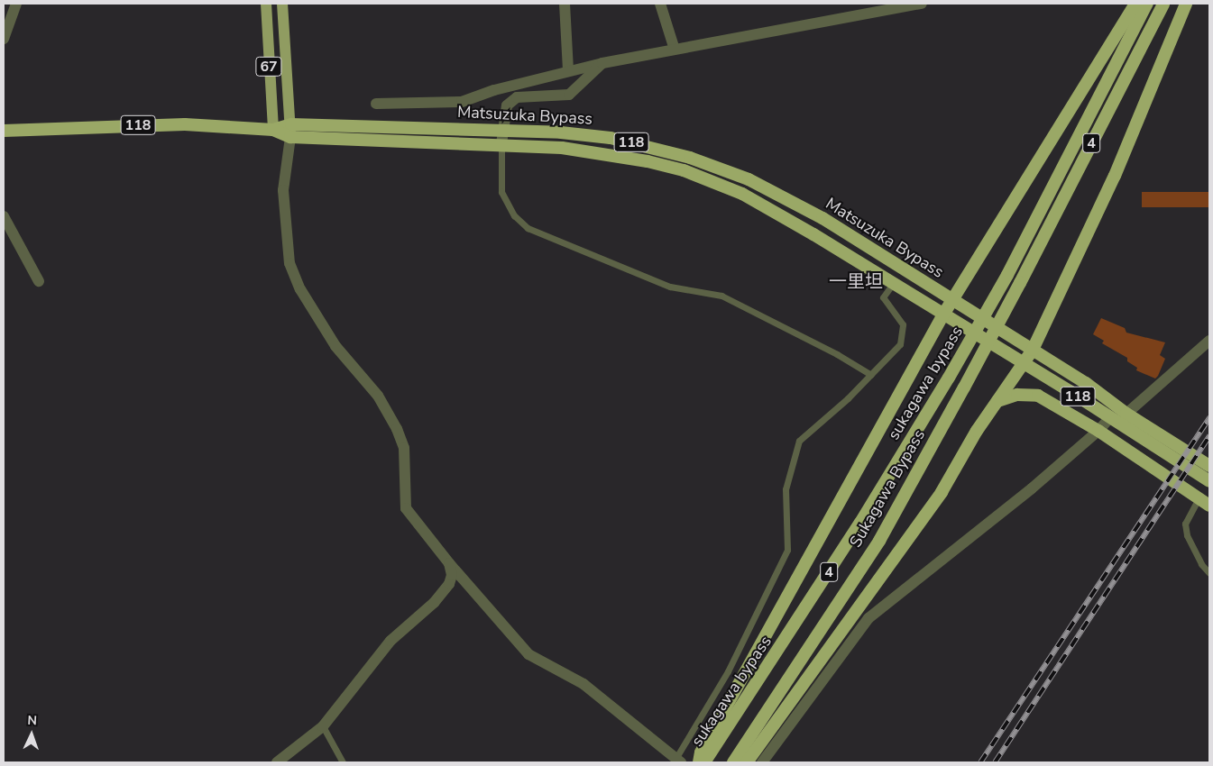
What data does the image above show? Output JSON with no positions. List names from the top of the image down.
{
  "streets": {
    "highway": [
      "Matsuzuka Bypass",
      "118",
      "4",
      "sukagawa bypass",
      "Sukagawa Bypass"
    ],
    "main road": ["67"]
  },
  "crossings": [
    ["67", "Matsuzuka Bypass"],
    ["Matsuzuka Bypass", "118"]
  ],
  "districts": ["一里坦"],
  "north": "top"
}
